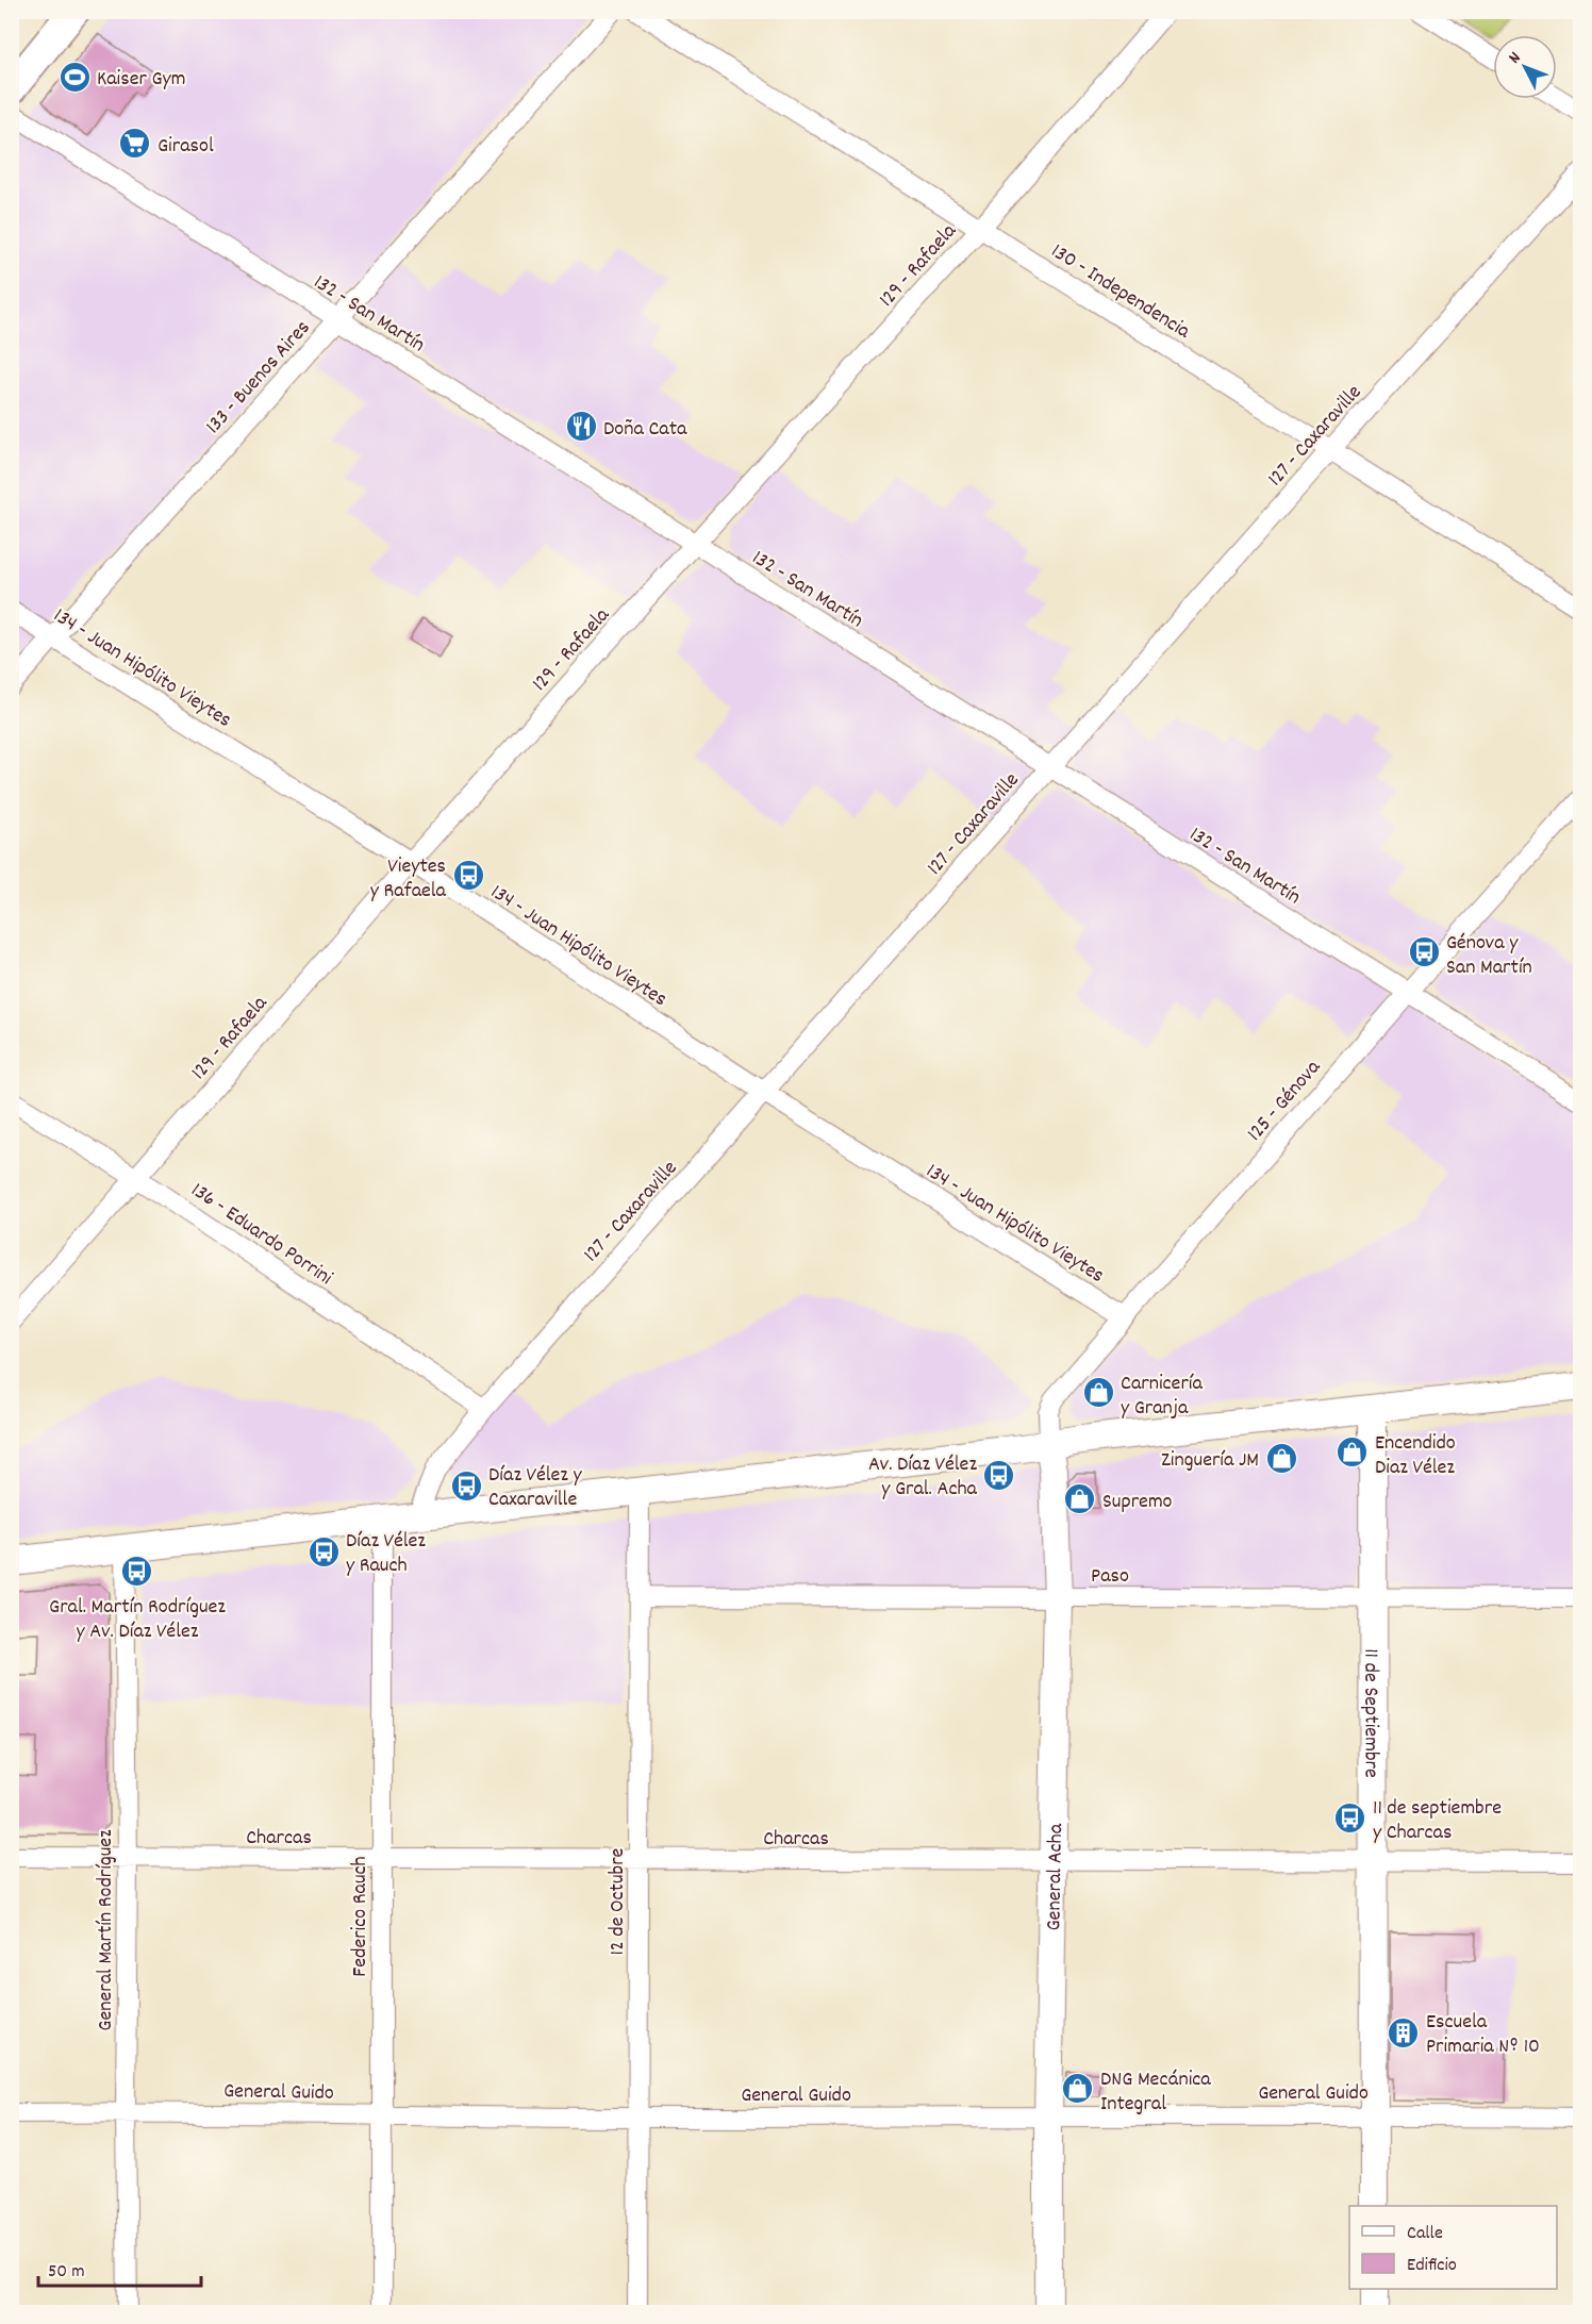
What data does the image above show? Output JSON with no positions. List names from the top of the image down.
{
  "streets": {
    "street": [
      "129 - Rafaela",
      "130 - Independencia",
      "132 - San Martín",
      "133 - Buenos Aires",
      "127 - Caxaraville",
      "134 - Juan Hipólito Vieytes",
      "125 - Génova",
      "136 - Eduardo Porrini",
      "Paso",
      "11 de Septiembre",
      "Charcas",
      "General Acha",
      "12 de Octubre",
      "Federico Rauch",
      "General Martín Rodríguez",
      "General Guido"
    ]
  },
  "crossings": [
    ["129 - Rafaela", "130 - Independencia"],
    ["129 - Rafaela", "132 - San Martín"],
    ["129 - Rafaela", "134 - Juan Hipólito Vieytes"],
    ["129 - Rafaela", "136 - Eduardo Porrini"],
    ["130 - Independencia", "127 - Caxaraville"],
    ["132 - San Martín", "133 - Buenos Aires"],
    ["132 - San Martín", "127 - Caxaraville"],
    ["132 - San Martín", "125 - Génova"],
    ["133 - Buenos Aires", "134 - Juan Hipólito Vieytes"],
    ["127 - Caxaraville", "134 - Juan Hipólito Vieytes"],
    ["127 - Caxaraville", "136 - Eduardo Porrini"],
    ["134 - Juan Hipólito Vieytes", "125 - Génova"],
    ["125 - Génova", "General Acha"],
    ["Paso", "11 de Septiembre"],
    ["Paso", "General Acha"],
    ["Paso", "12 de Octubre"],
    ["11 de Septiembre", "Charcas"],
    ["11 de Septiembre", "General Guido"],
    ["Charcas", "General Acha"],
    ["Charcas", "12 de Octubre"],
    ["Charcas", "Federico Rauch"],
    ["Charcas", "General Martín Rodríguez"],
    ["General Acha", "General Guido"],
    ["12 de Octubre", "General Guido"],
    ["Federico Rauch", "General Guido"],
    ["General Martín Rodríguez", "General Guido"]
  ],
  "places": {
    "sports": ["Kaiser Gym"],
    "supermarket": ["Girasol"],
    "restaurant": ["Doña Cata"],
    "bus stop": [
      "Vieytes y Rafaela",
      "Génova y San Martín",
      "Av. Díaz Vélez y Gral. Acha",
      "Díaz Vélez y Caxaraville",
      "Díaz Vélez y Rauch",
      "Gral. Martín Rodríguez y Av. Díaz Vélez",
      "11 de septiembre y Charcas"
    ],
    "shop": [
      "Carnicería y Granja",
      "Encendido Diaz Vélez",
      "Zinguería JM",
      "Supremo",
      "DNG Mecánica Integral"
    ],
    "building": ["Escuela Primaria Nº 10"]
  },
  "legend": ["Calle", "Edificio"],
  "scale_bar": "50 m",
  "north": "top left"
}
